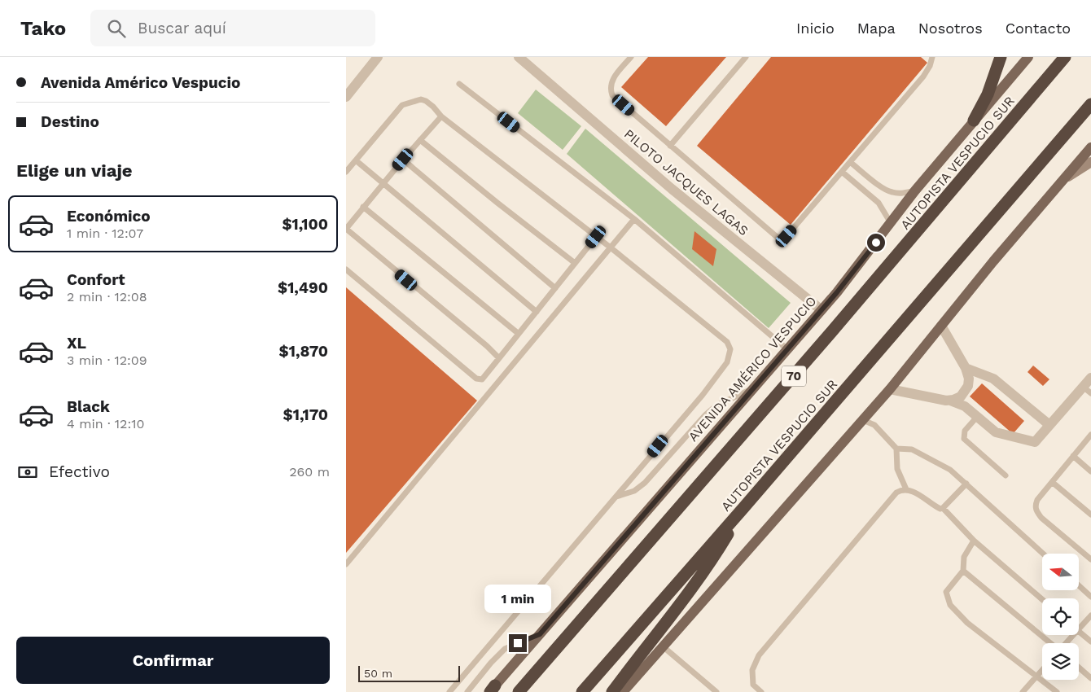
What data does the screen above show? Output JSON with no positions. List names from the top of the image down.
{
  "streets": {
    "highway": ["AUTOPISTA VESPUCIO SUR", "70"],
    "main road": ["AVENIDA AMÉRICO VESPUCIO"],
    "street": ["PILOTO JACQUES LAGAS"]
  },
  "crossings": [
    ["PILOTO JACQUES LAGAS", "AVENIDA AMÉRICO VESPUCIO"]
  ],
  "scale_bar": "50 m",
  "north": "left",
  "page": {
    "header": "Tako",
    "search": "Buscar aquí",
    "nav": [
      "Inicio",
      "Mapa",
      "Nosotros",
      "Contacto"
    ],
    "banner": ["Avenida Américo Vespucio", "Destino"],
    "heading": "Elige un viaje",
    "list": [
      {
        "name": "Económico",
        "note": "1 min · 12:07",
        "value": "$1,100"
      },
      {
        "name": "Confort",
        "note": "2 min · 12:08",
        "value": "$1,490"
      },
      {
        "name": "XL",
        "note": "3 min · 12:09",
        "value": "$1,870"
      },
      {
        "name": "Black",
        "note": "4 min · 12:10",
        "value": "$1,170"
      }
    ],
    "pay": ["Efectivo", "260 m"],
    "bubble": "1 min",
    "buttons": "Confirmar",
    "scale": "50 m"
  }
}
